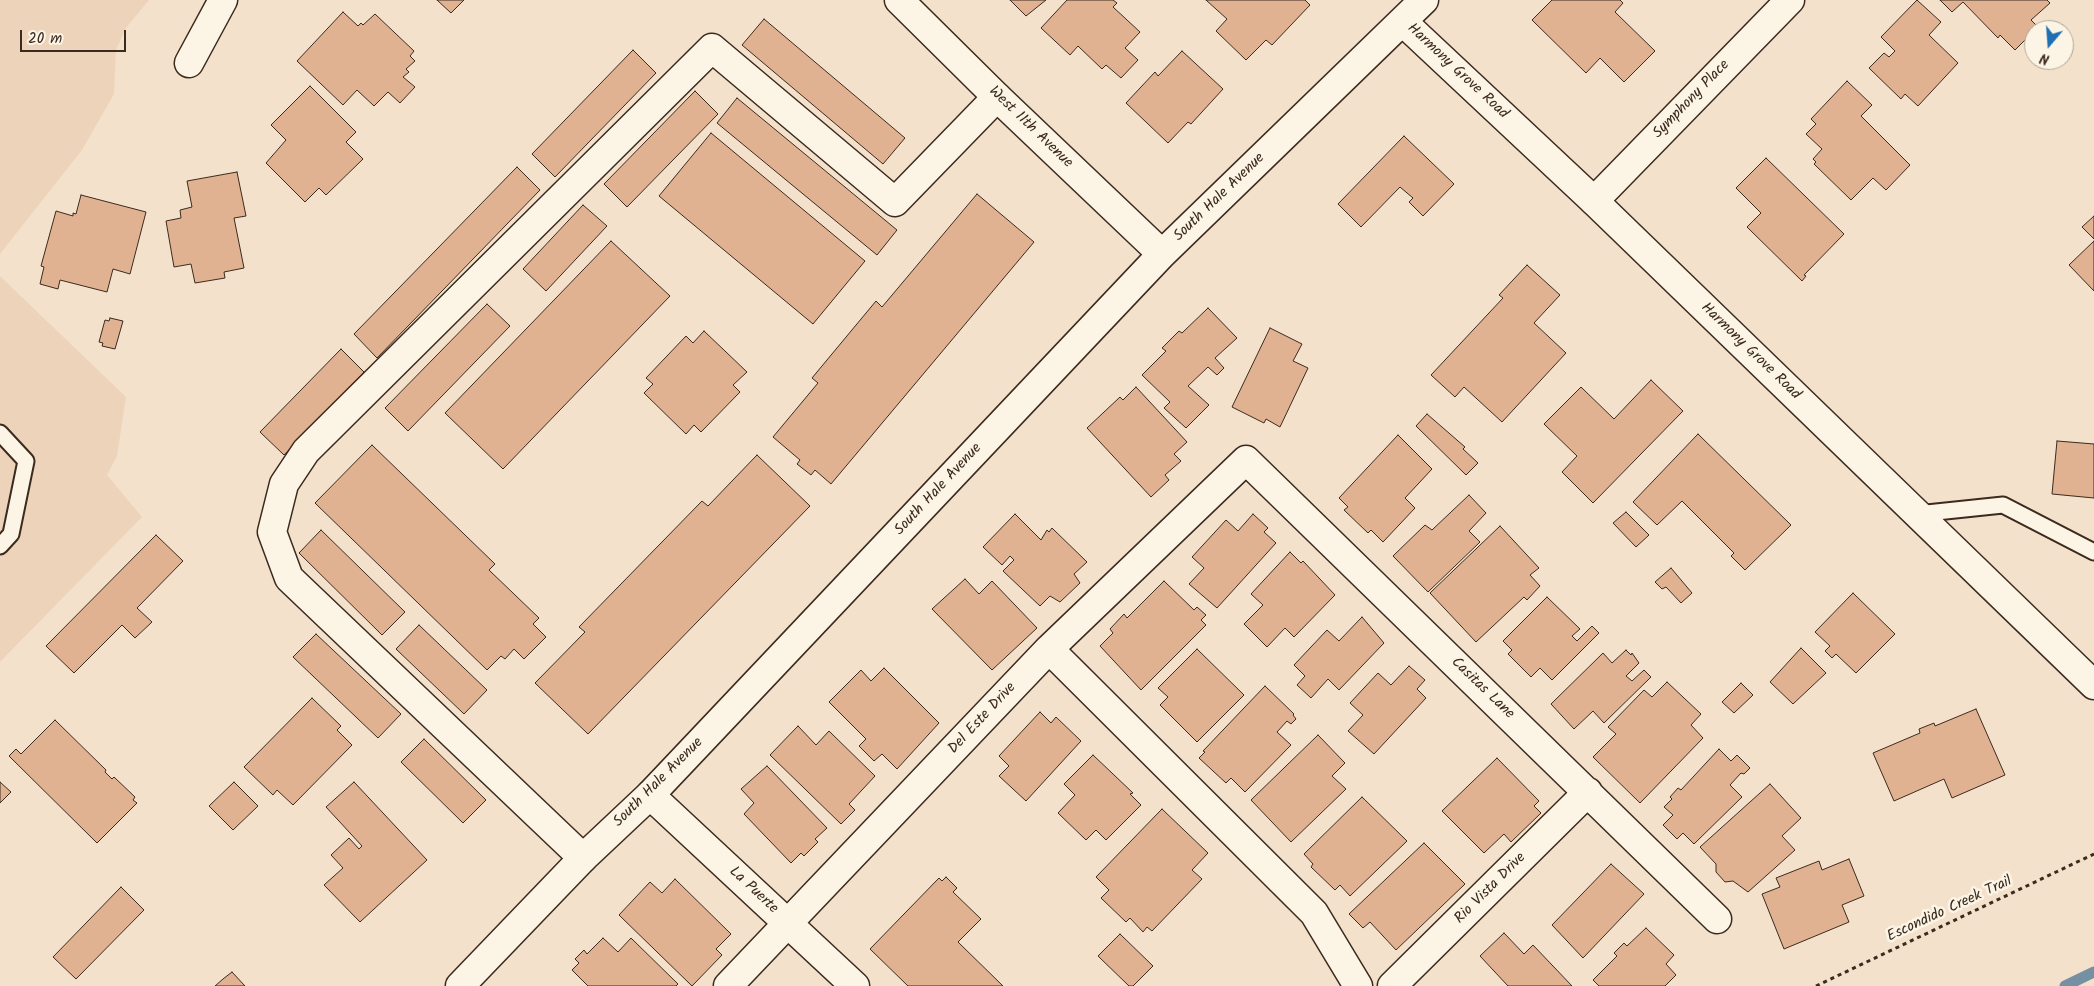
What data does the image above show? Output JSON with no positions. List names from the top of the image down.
{
  "streets": {
    "street": [
      "Harmony Grove Road",
      "Symphony Place",
      "West 11th Avenue",
      "South Hale Avenue",
      "Casitas Lane",
      "Del Este Drive",
      "Rio Vista Drive",
      "La Puerte"
    ],
    "path": ["Escondido Creek Trail"]
  },
  "crossings": [
    ["Harmony Grove Road", "Symphony Place"],
    ["Harmony Grove Road", "South Hale Avenue"],
    ["West 11th Avenue", "South Hale Avenue"],
    ["South Hale Avenue", "La Puerte"],
    ["Casitas Lane", "Del Este Drive"],
    ["Casitas Lane", "Rio Vista Drive"],
    ["Del Este Drive", "La Puerte"]
  ],
  "scale_bar": "20 m",
  "north": "bottom"
}
